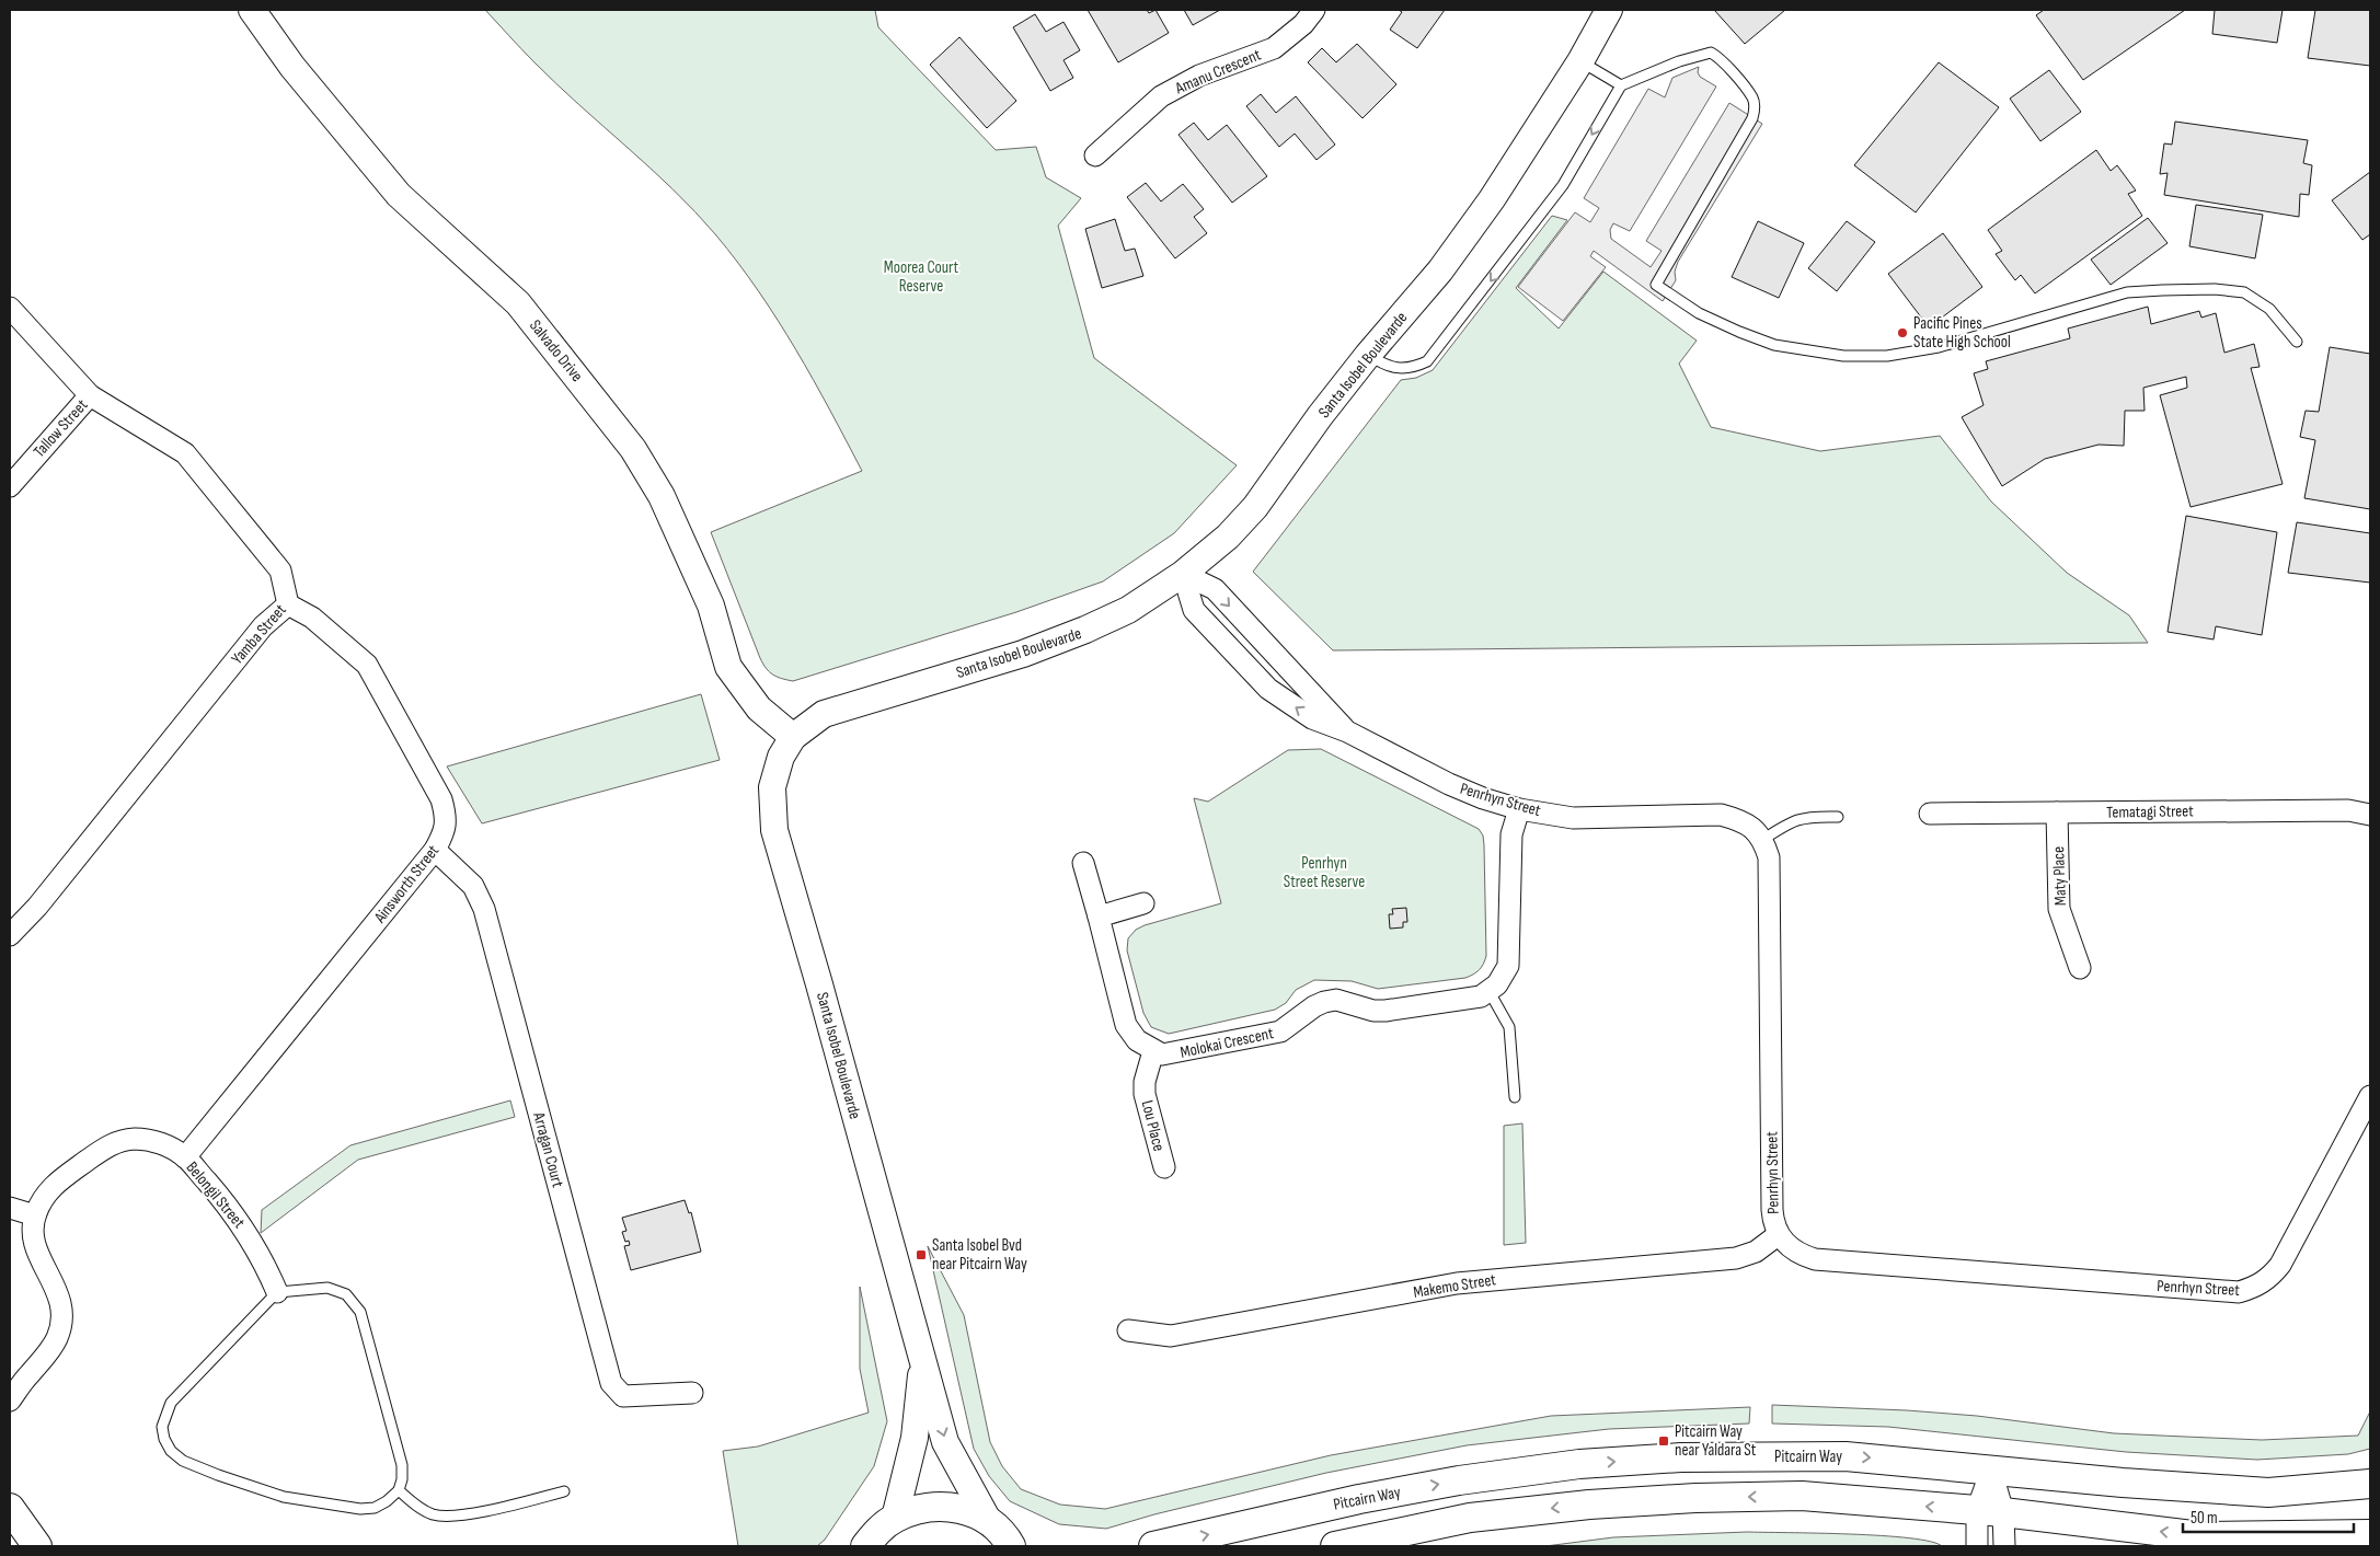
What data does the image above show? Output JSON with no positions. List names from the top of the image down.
{
  "streets": {
    "main road": ["Pitcairn Way"],
    "street": [
      "Amanu Crescent",
      "Salvado Drive",
      "Santa Isobel Boulevarde",
      "Tallow Street",
      "Yamba Street",
      "Penrhyn Street",
      "Tematagi Street",
      "Maty Place",
      "Ainsworth Street",
      "Molokai Crescent",
      "Lou Place",
      "Arragan Court",
      "Belongil Street",
      "Makemo Street"
    ]
  },
  "crossings": [
    ["Salvado Drive", "Santa Isobel Boulevarde"],
    ["Santa Isobel Boulevarde", "Penrhyn Street"],
    ["Tallow Street", "Yamba Street"],
    ["Yamba Street", "Ainsworth Street"],
    ["Penrhyn Street", "Makemo Street"],
    ["Tematagi Street", "Maty Place"],
    ["Ainsworth Street", "Arragan Court"],
    ["Ainsworth Street", "Belongil Street"],
    ["Molokai Crescent", "Lou Place"]
  ],
  "parks": ["Moorea Court Reserve", "Penrhyn Street Reserve"],
  "places": {
    "other": ["Pacific Pines State High School"],
    "transit": ["Santa Isobel Bvd near Pitcairn Way", "Pitcairn Way near Yaldara St"]
  },
  "scale_bar": "50 m"
}
